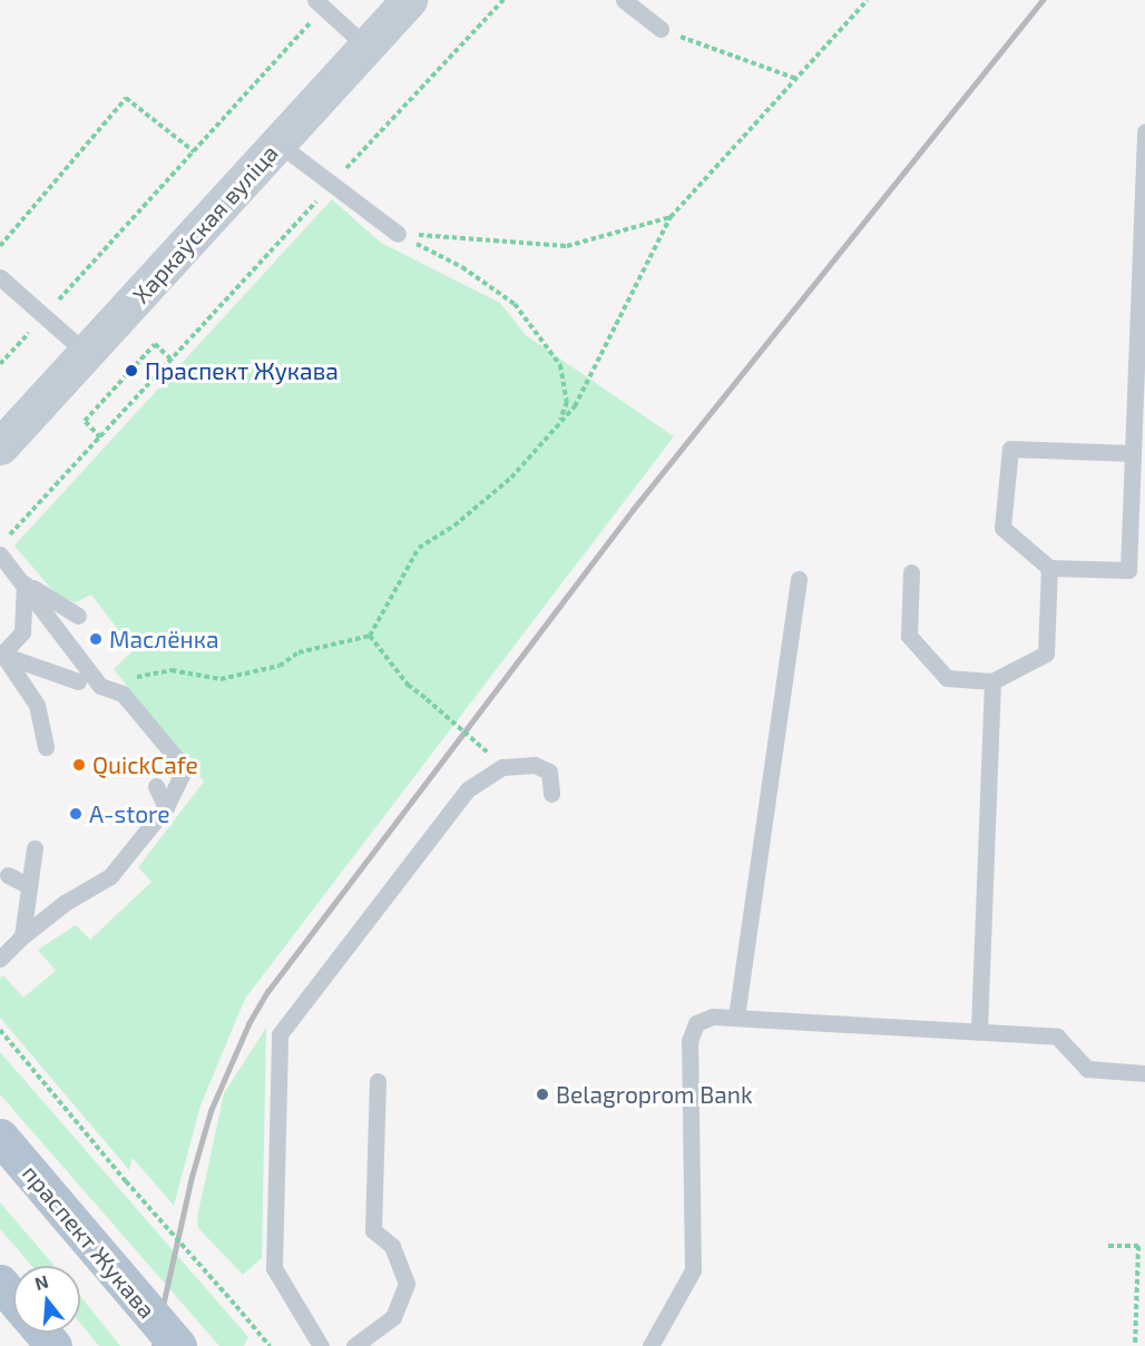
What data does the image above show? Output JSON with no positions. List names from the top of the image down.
{
  "streets": {
    "main road": ["Харкаўская вуліца", "праспект Жукава"]
  },
  "places": [
    "Праспект Жукава",
    "Маслёнка",
    "QuickCafe",
    "А-store",
    "Belagroprom Bank"
  ],
  "north": "top"
}
